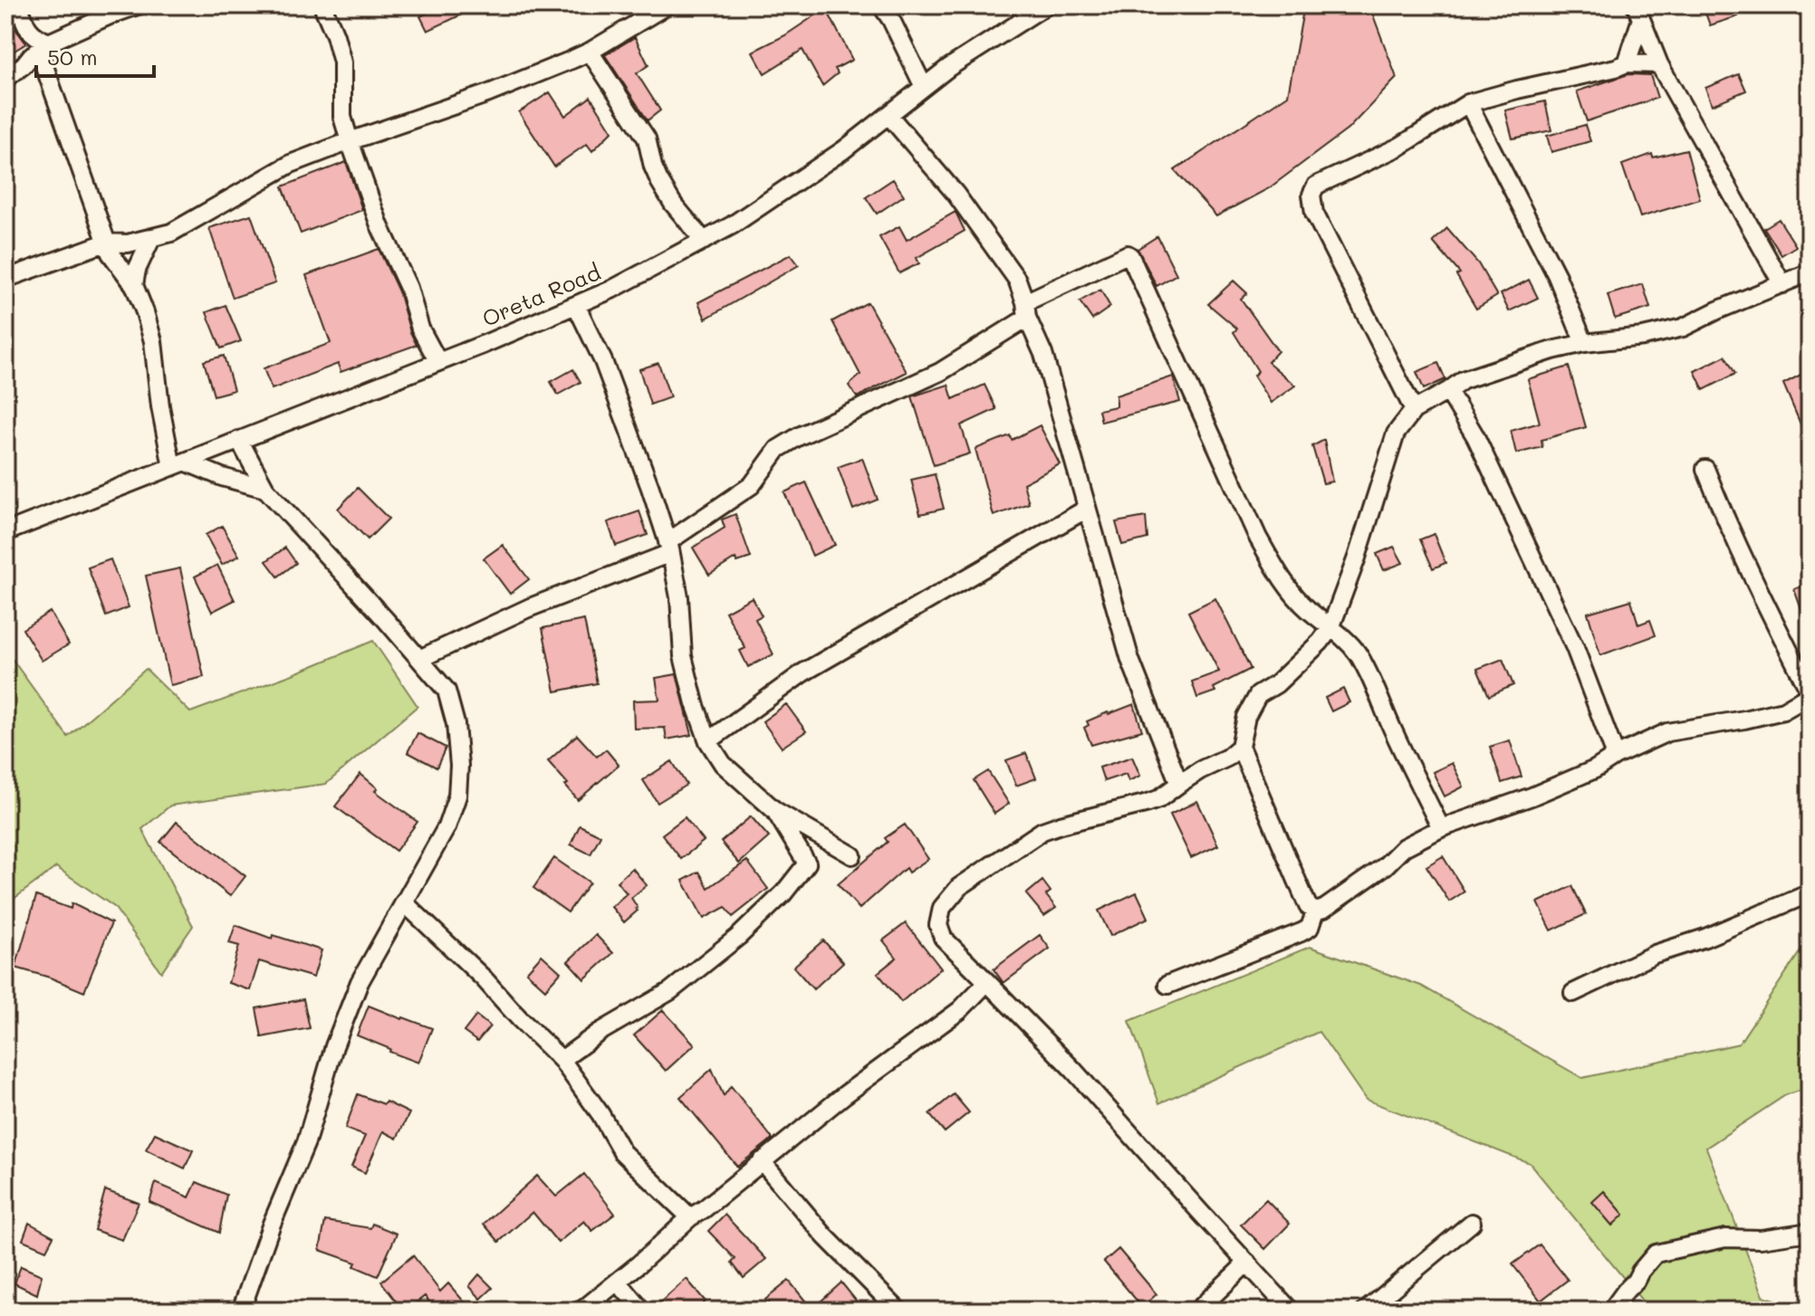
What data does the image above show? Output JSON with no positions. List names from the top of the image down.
{
  "streets": {
    "street": ["Oreta Road"]
  },
  "scale_bar": "50 m"
}
